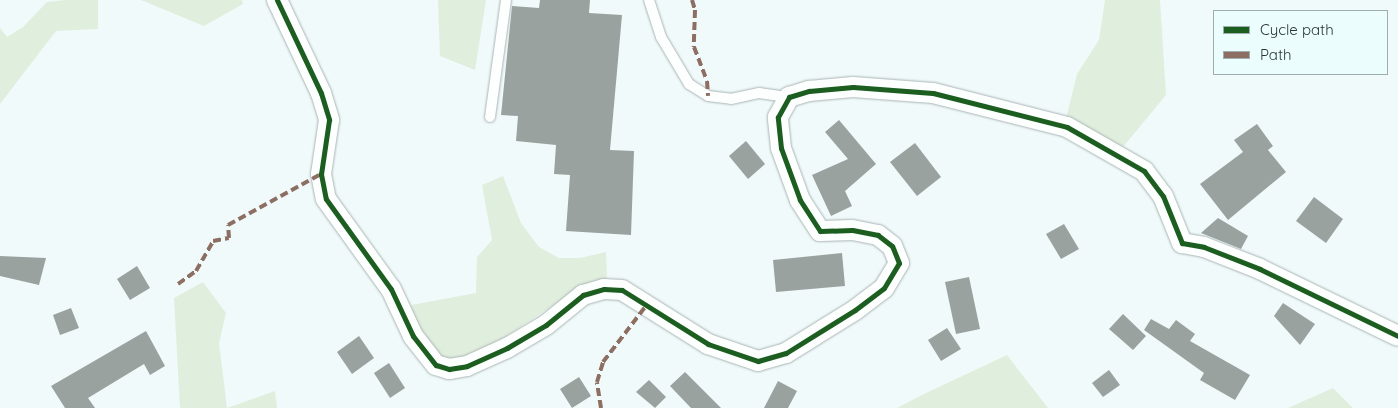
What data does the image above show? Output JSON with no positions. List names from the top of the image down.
{
  "legend": ["Cycle path", "Path"]
}
